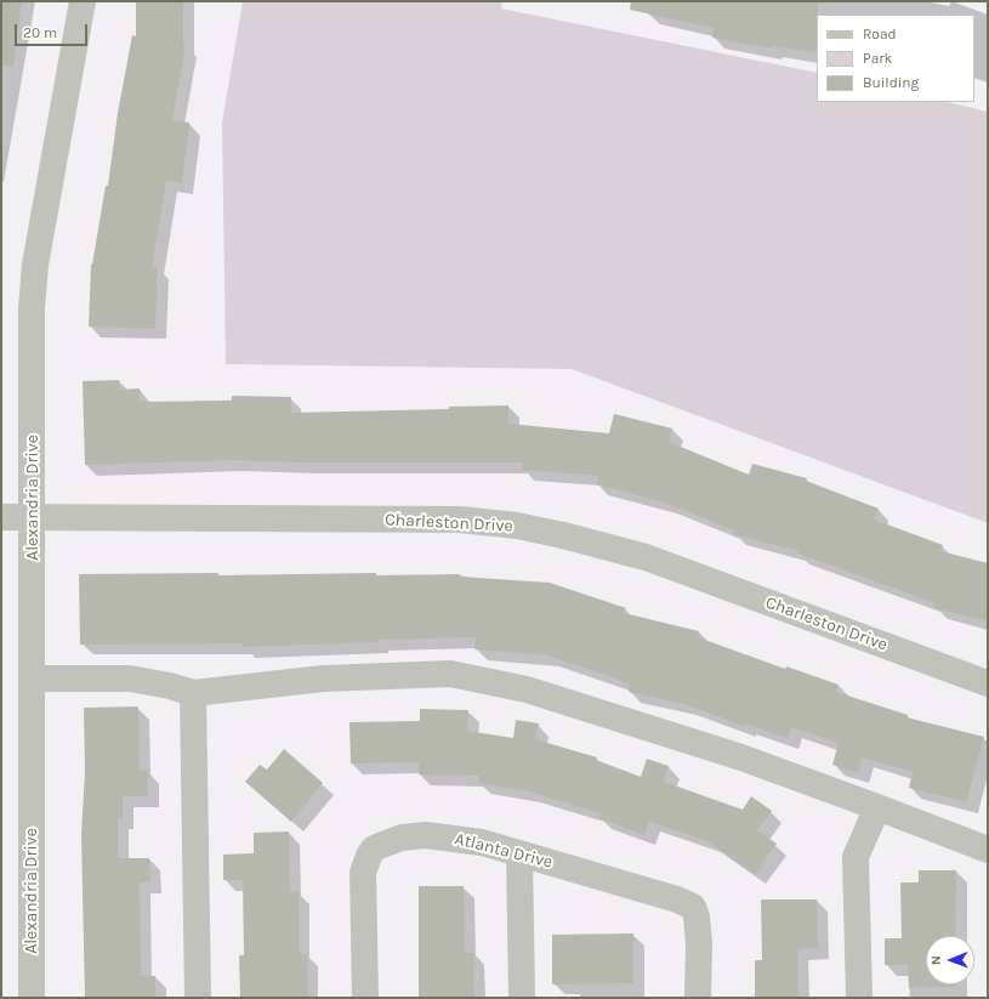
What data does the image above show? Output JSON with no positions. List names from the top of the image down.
{
  "streets": {
    "street": ["Alexandria Drive", "Charleston Drive", "Atlanta Drive"]
  },
  "crossings": [
    ["Alexandria Drive", "Charleston Drive"]
  ],
  "legend": ["Road", "Park", "Building"],
  "scale_bar": "20 m",
  "north": "left"
}
